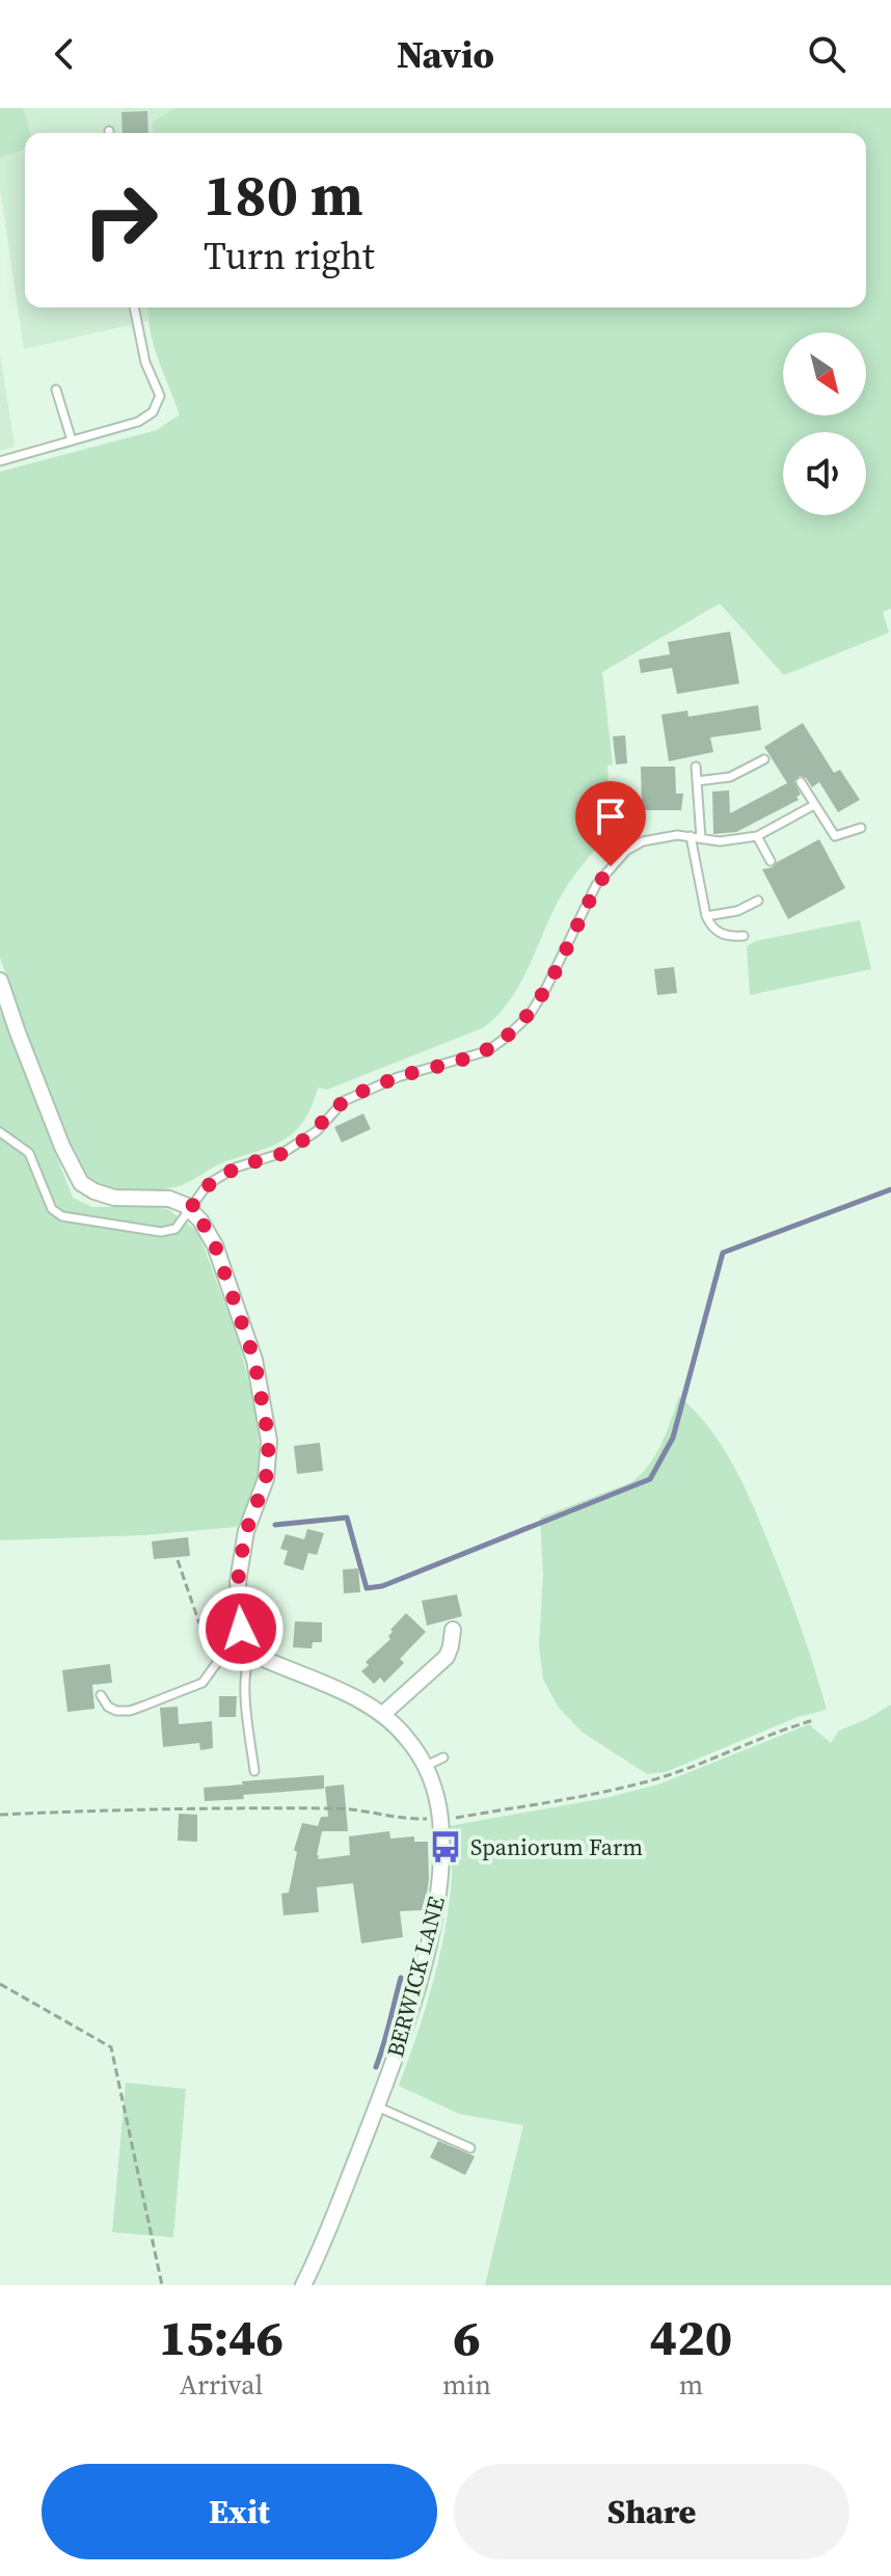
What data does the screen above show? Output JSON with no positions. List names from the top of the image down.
{
  "streets": {
    "street": ["BERWICK LANE"]
  },
  "places": {
    "bus stop": ["Spaniorum Farm"]
  },
  "north": "bottom right",
  "page": {
    "header": "Navio",
    "turn": ["180 m", "Turn right"],
    "eta": [
      "15:46",
      "Arrival",
      "6",
      "min",
      "420",
      "m"
    ],
    "buttons": ["Exit", "Share"]
  }
}
